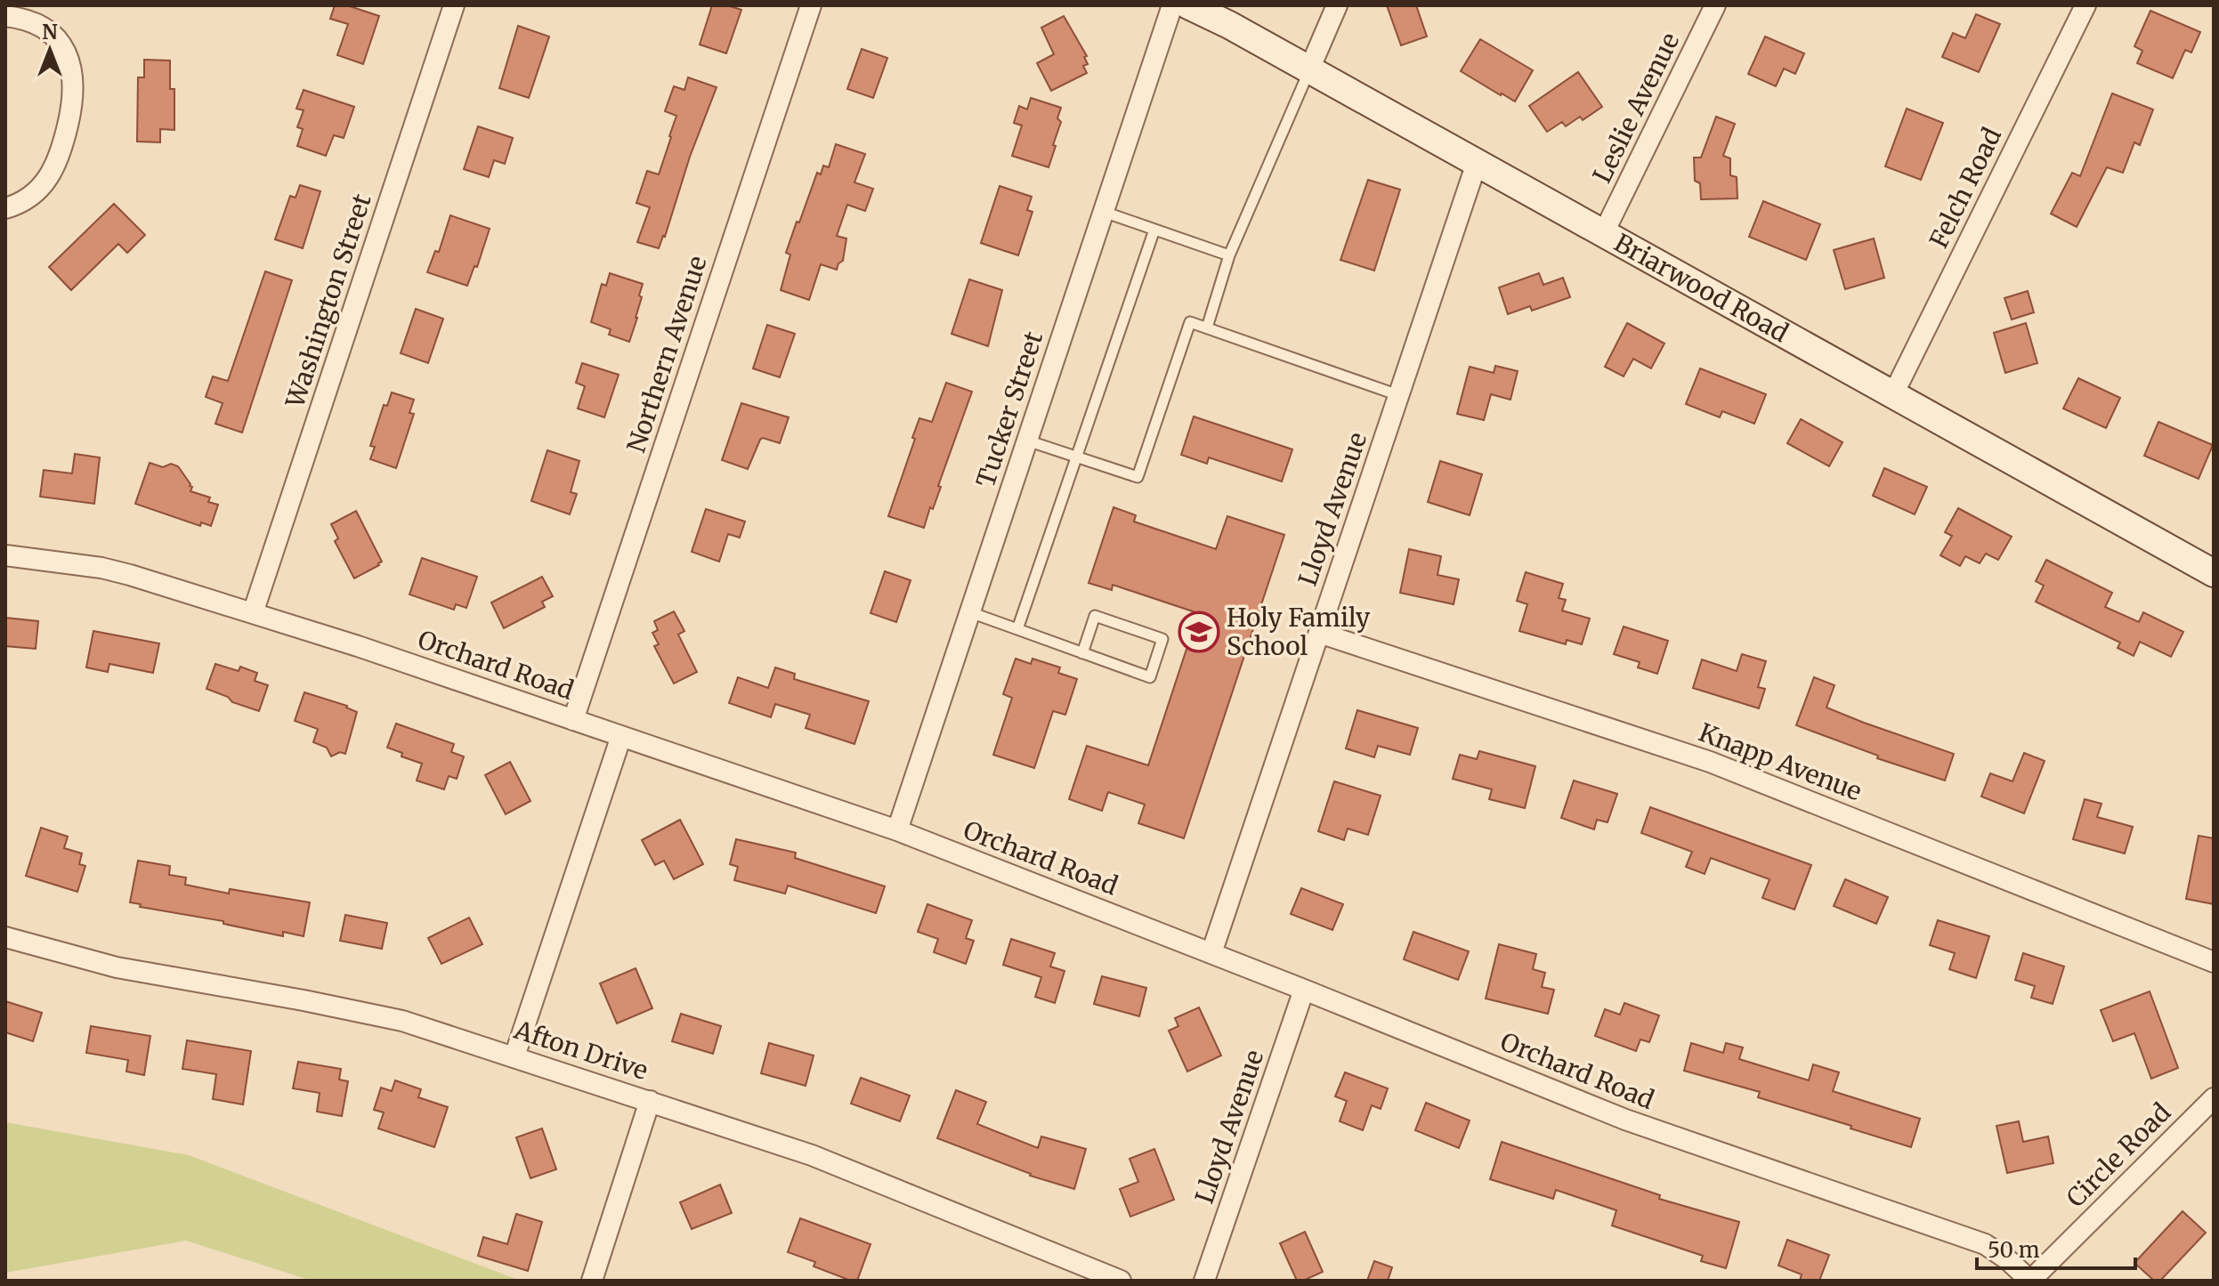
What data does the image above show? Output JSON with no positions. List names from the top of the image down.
{
  "streets": {
    "street": [
      "Leslie Avenue",
      "Felch Road",
      "Briarwood Road",
      "Washington Street",
      "Northern Avenue",
      "Tucker Street",
      "Lloyd Avenue",
      "Orchard Road",
      "Knapp Avenue",
      "Afton Drive",
      "Circle Road"
    ]
  },
  "crossings": [
    ["Leslie Avenue", "Briarwood Road"],
    ["Felch Road", "Briarwood Road"],
    ["Briarwood Road", "Lloyd Avenue"],
    ["Washington Street", "Orchard Road"],
    ["Northern Avenue", "Orchard Road"],
    ["Tucker Street", "Orchard Road"],
    ["Lloyd Avenue", "Orchard Road"],
    ["Lloyd Avenue", "Knapp Avenue"],
    ["Orchard Road", "Circle Road"]
  ],
  "places": {
    "school or university": ["Holy Family School"]
  },
  "scale_bar": "50 m",
  "north": "top"
}
